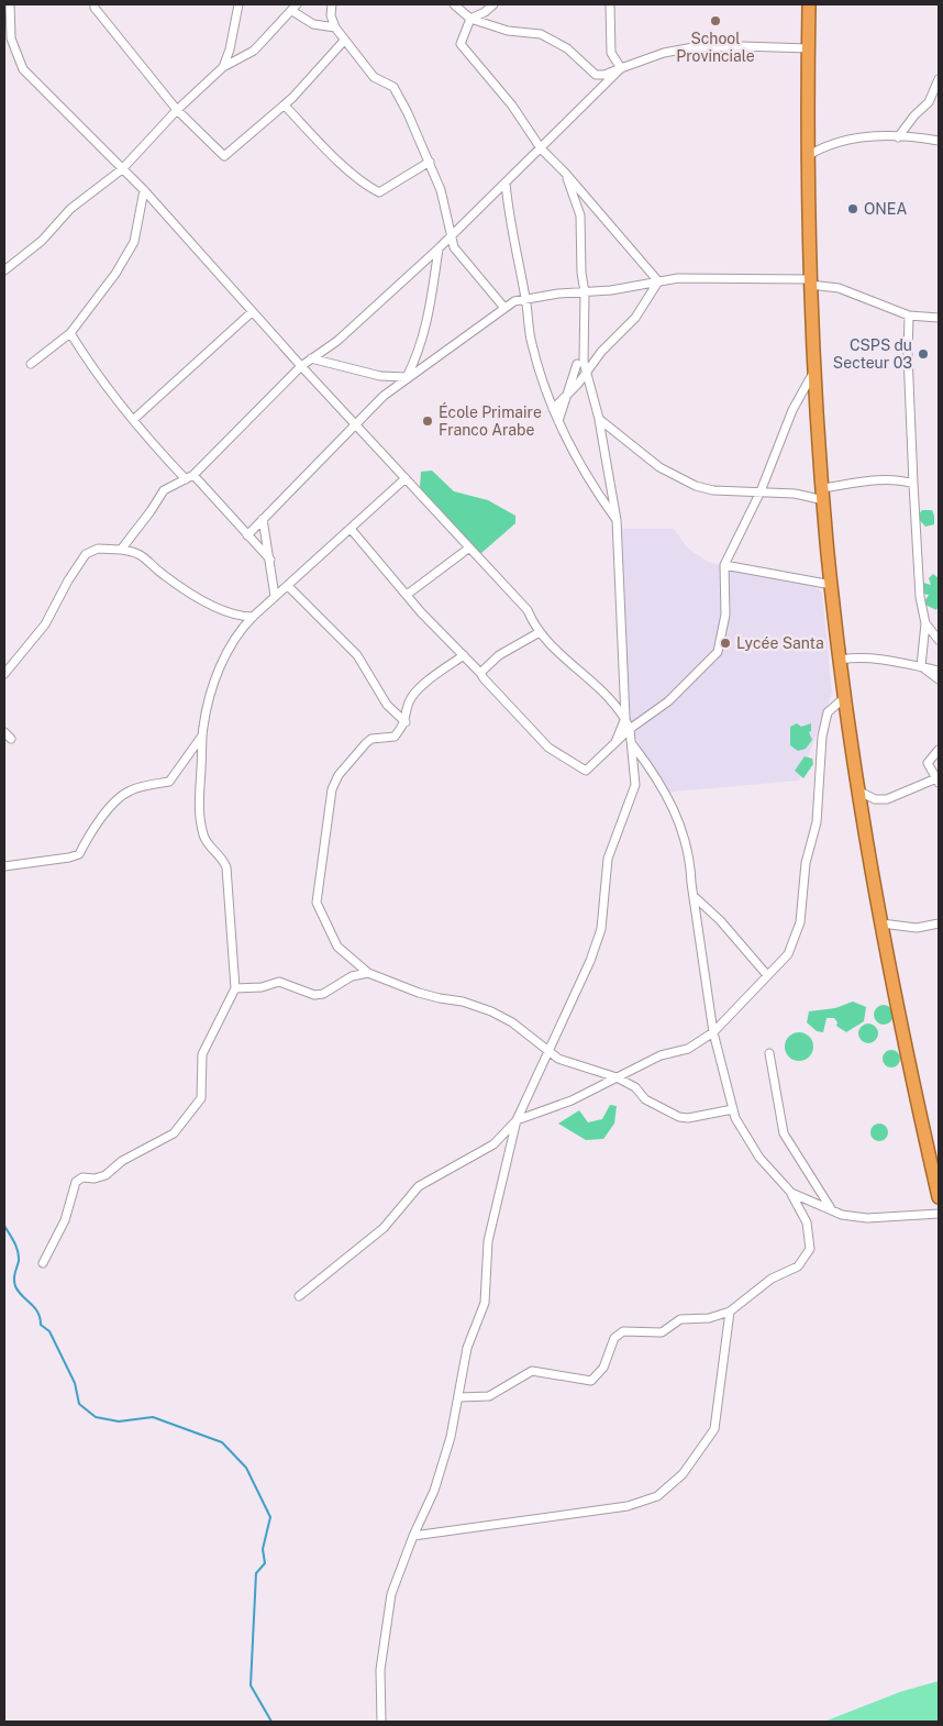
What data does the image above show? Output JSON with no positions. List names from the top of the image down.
{
  "places": [
    "School Provinciale",
    "ONEA",
    "CSPS du Secteur 03",
    "École Primaire Franco Arabe",
    "Lycée Santa"
  ]
}
